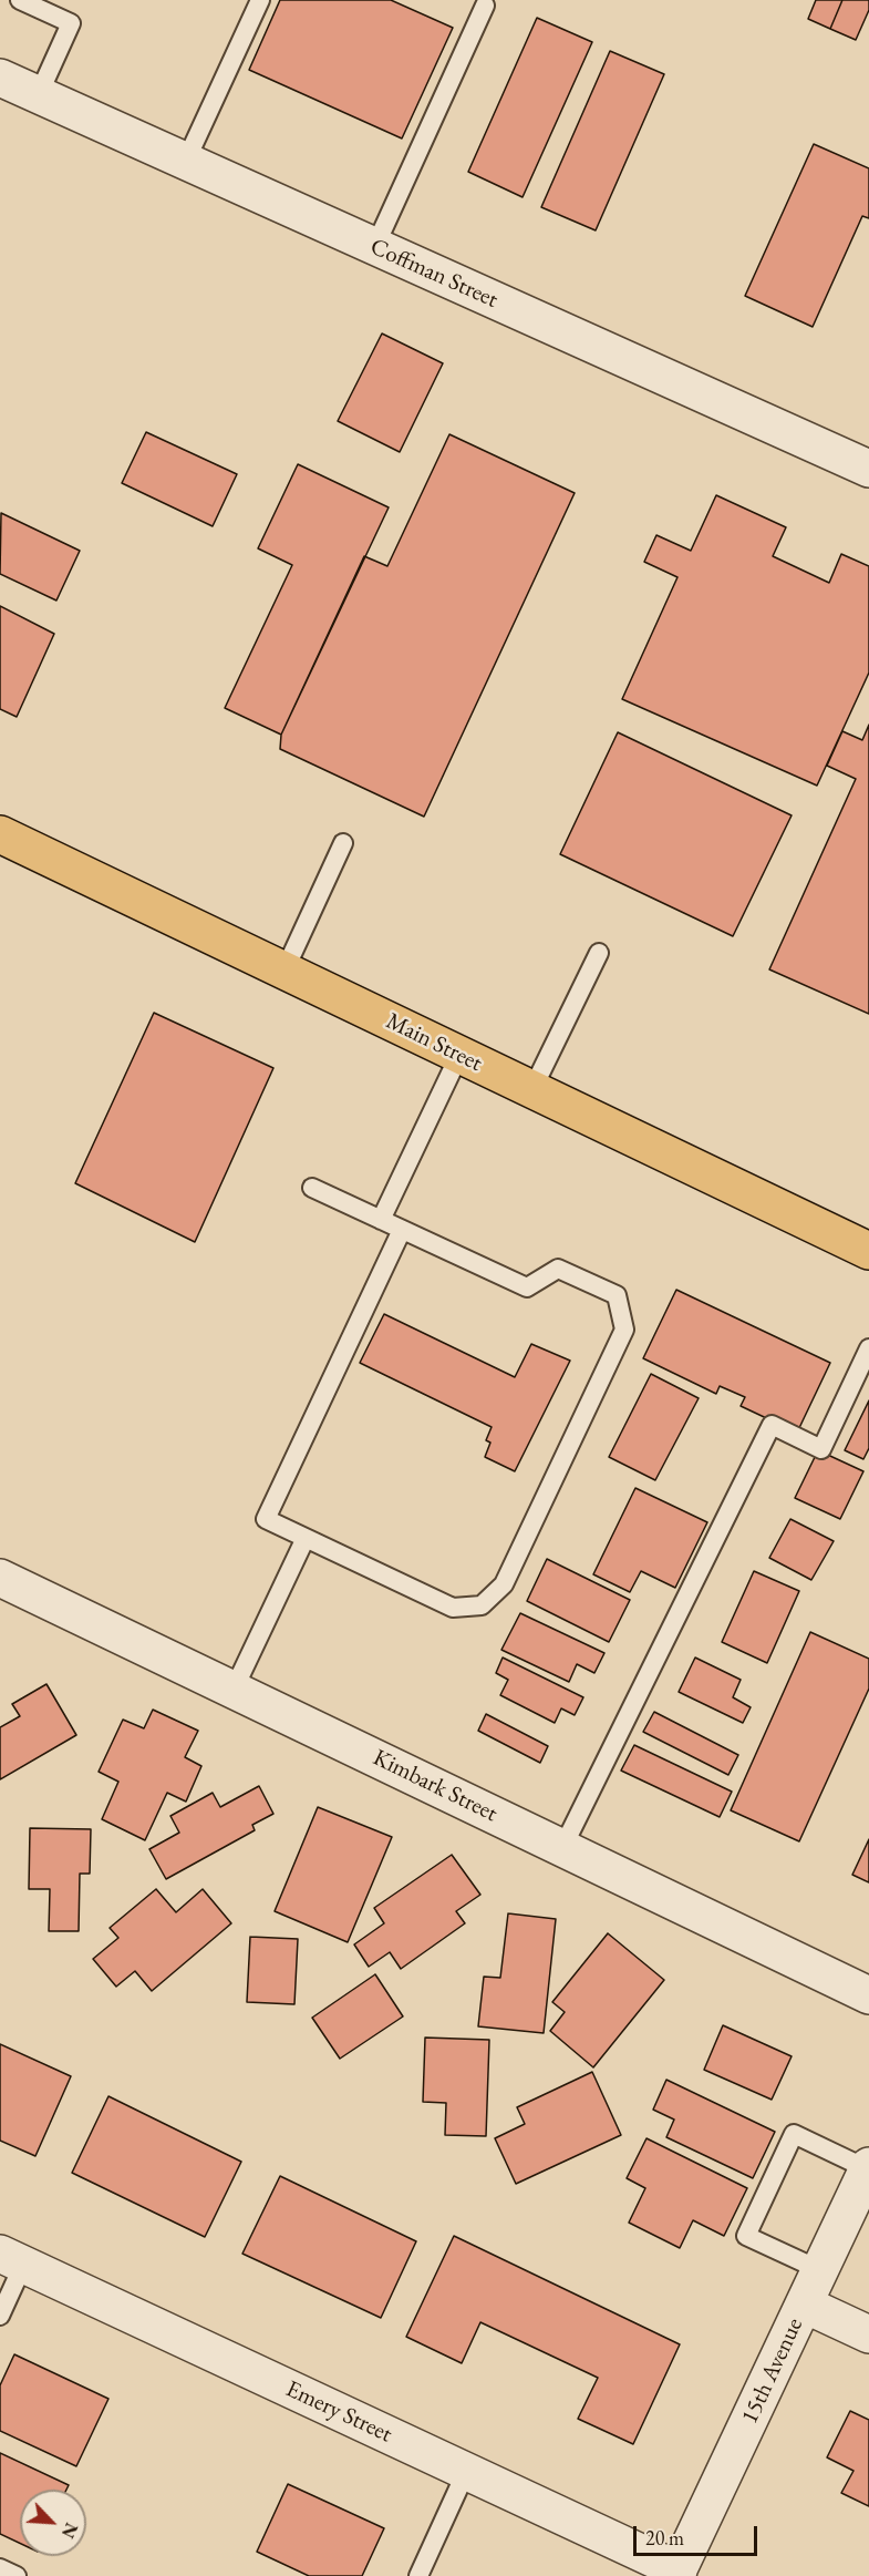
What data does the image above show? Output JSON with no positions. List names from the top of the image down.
{
  "streets": {
    "highway": ["Main Street"],
    "street": [
      "Coffman Street",
      "Kimbark Street",
      "15th Avenue",
      "Emery Street"
    ]
  },
  "crossings": [
    ["15th Avenue", "Emery Street"]
  ],
  "scale_bar": "20 m",
  "north": "bottom right"
}
